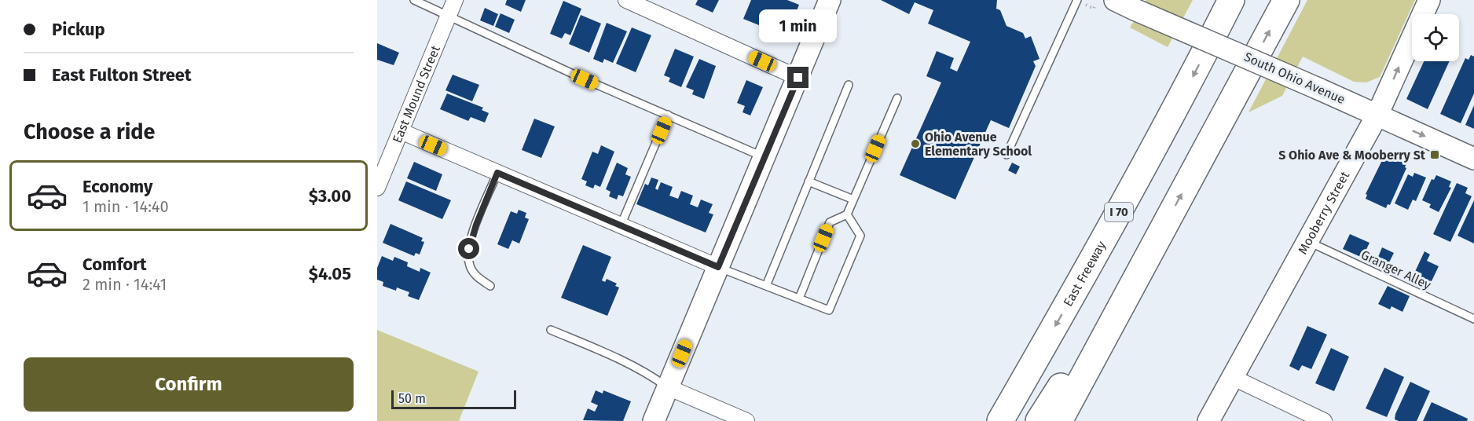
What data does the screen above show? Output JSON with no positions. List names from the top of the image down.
{
  "streets": {
    "highway": ["I 70", "East Freeway"],
    "street": ["South Ohio Avenue", "East Mound Street", "Mooberry Street"],
    "lane": ["Granger Alley"]
  },
  "crossings": [
    ["South Ohio Avenue", "Mooberry Street"],
    ["Mooberry Street", "Granger Alley"]
  ],
  "places": {
    "other": ["Ohio Avenue Elementary School"],
    "transit": ["S Ohio Ave & Mooberry St"]
  },
  "scale_bar": "50 m",
  "page": {
    "banner": ["Pickup", "East Fulton Street"],
    "bubble": "1 min",
    "heading": "Choose a ride",
    "list": [
      {
        "name": "Economy",
        "note": "1 min · 14:40",
        "value": "$3.00"
      },
      {
        "name": "Comfort",
        "note": "2 min · 14:41",
        "value": "$4.05"
      }
    ],
    "buttons": "Confirm",
    "scale": "50 m"
  }
}
